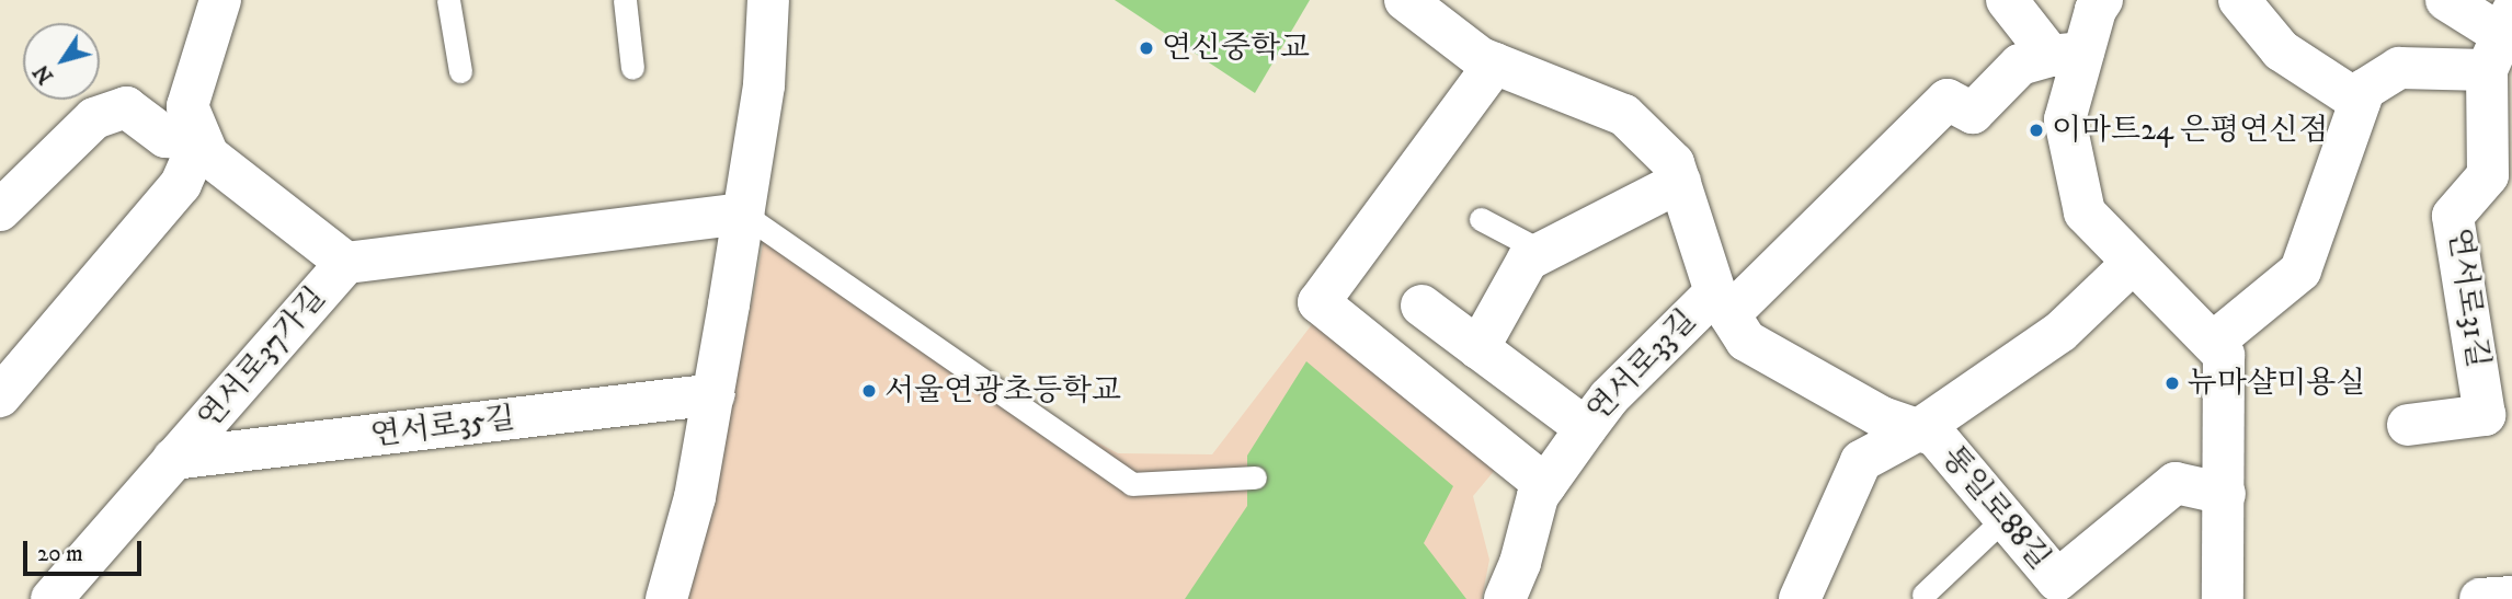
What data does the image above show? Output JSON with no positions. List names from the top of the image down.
{
  "streets": {
    "street": [
      "연서로31길",
      "연서로37가길",
      "연서로33길",
      "연서로35길",
      "통일로88길"
    ]
  },
  "crossings": [
    ["연서로37가길", "연서로35길"],
    ["연서로33길", "통일로88길"]
  ],
  "places": [
    "연신중학교",
    "이마트24 은평연신점",
    "뉴마샬미용실",
    "서울연광초등학교"
  ],
  "scale_bar": "20 m",
  "north": "bottom left"
}
